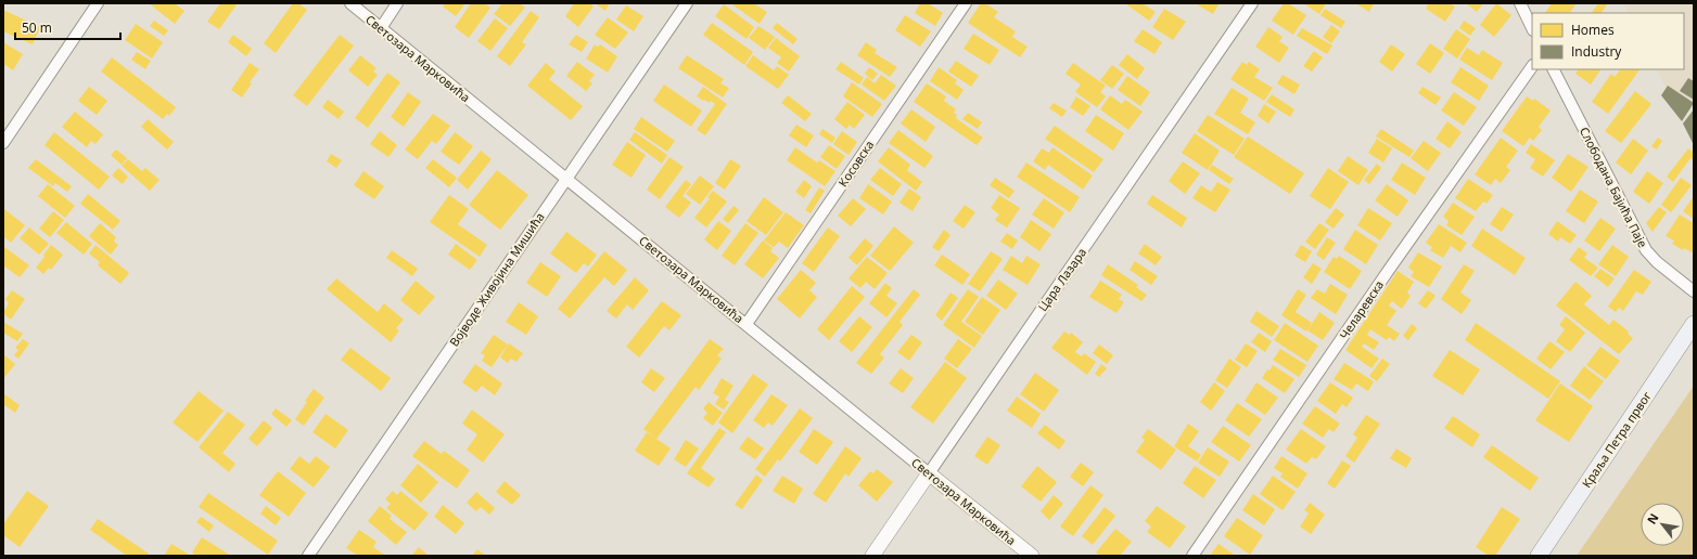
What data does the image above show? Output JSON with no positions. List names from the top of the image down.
{
  "streets": {
    "main road": ["Краља Петра првог"],
    "street": [
      "Светозара Марковића",
      "Косовска",
      "Слободана Бајића Паје",
      "Војводе Живојина Мишића",
      "Цара Лазара",
      "Челаревска"
    ]
  },
  "crossings": [
    ["Светозара Марковића", "Косовска"],
    ["Светозара Марковића", "Војводе Живојина Мишића"],
    ["Светозара Марковића", "Цара Лазара"]
  ],
  "legend": ["Homes", "Industry"],
  "scale_bar": "50 m",
  "north": "top left"
}
